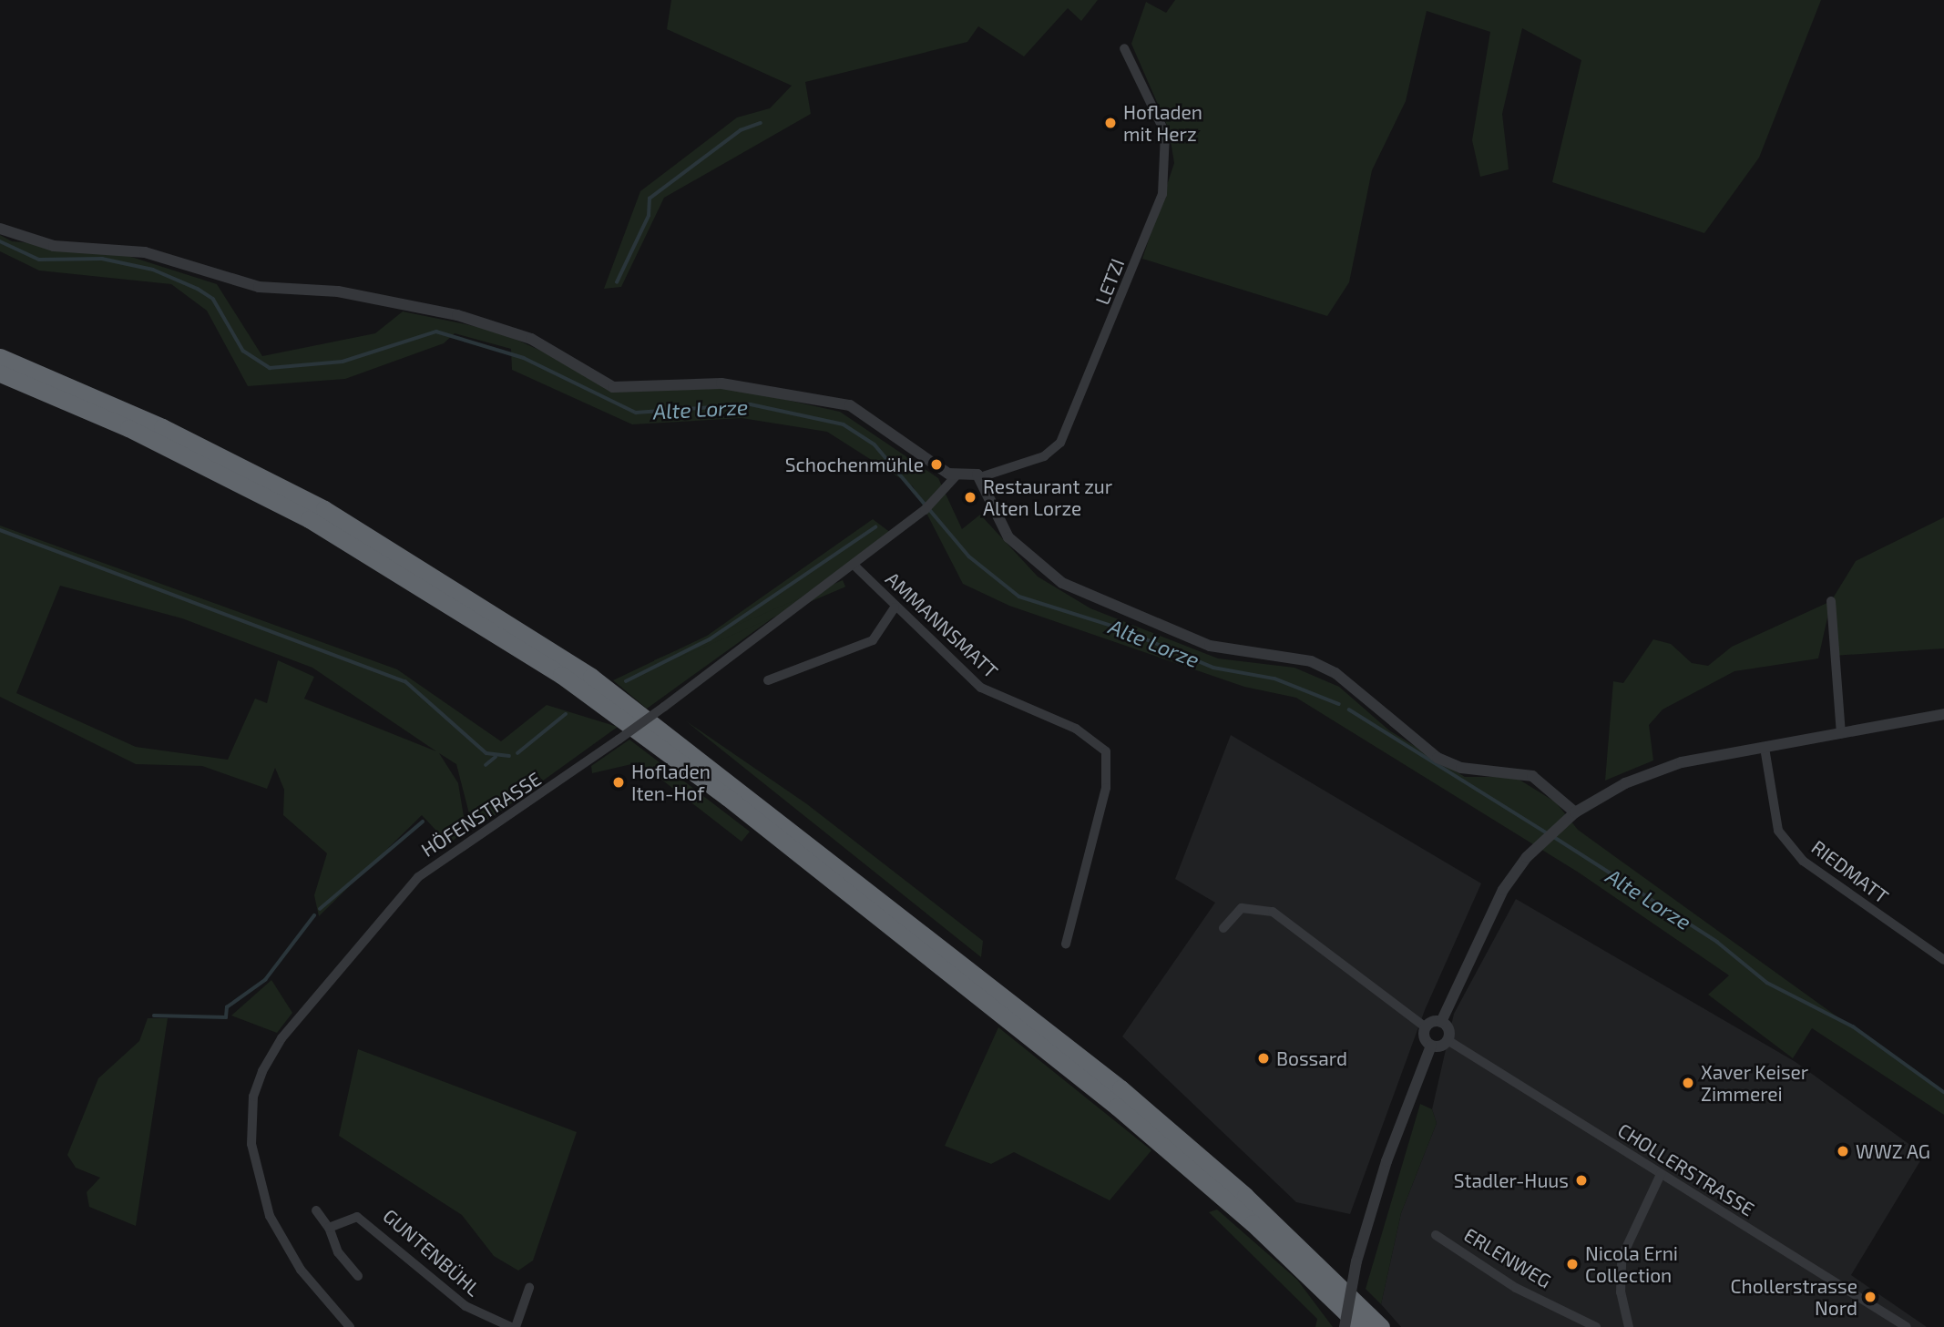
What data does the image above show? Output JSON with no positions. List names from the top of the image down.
{
  "streets": {
    "street": [
      "LETZI",
      "AMMANNSMATT",
      "HÖFENSTRASSE",
      "RIEDMATT",
      "CHOLLERSTRASSE",
      "GUNTENBÜHL",
      "ERLENWEG"
    ]
  },
  "crossings": [
    ["AMMANNSMATT", "HÖFENSTRASSE"]
  ],
  "water": ["Alte Lorze"],
  "places": [
    "Hofladen mit Herz",
    "Schochenmühle",
    "Restaurant zur Alten Lorze",
    "Hofladen Iten-Hof",
    "Bossard",
    "Xaver Keiser Zimmerei",
    "WWZ AG",
    "Stadler-Huus",
    "Nicola Erni Collection",
    "Chollerstrasse Nord"
  ]
}
